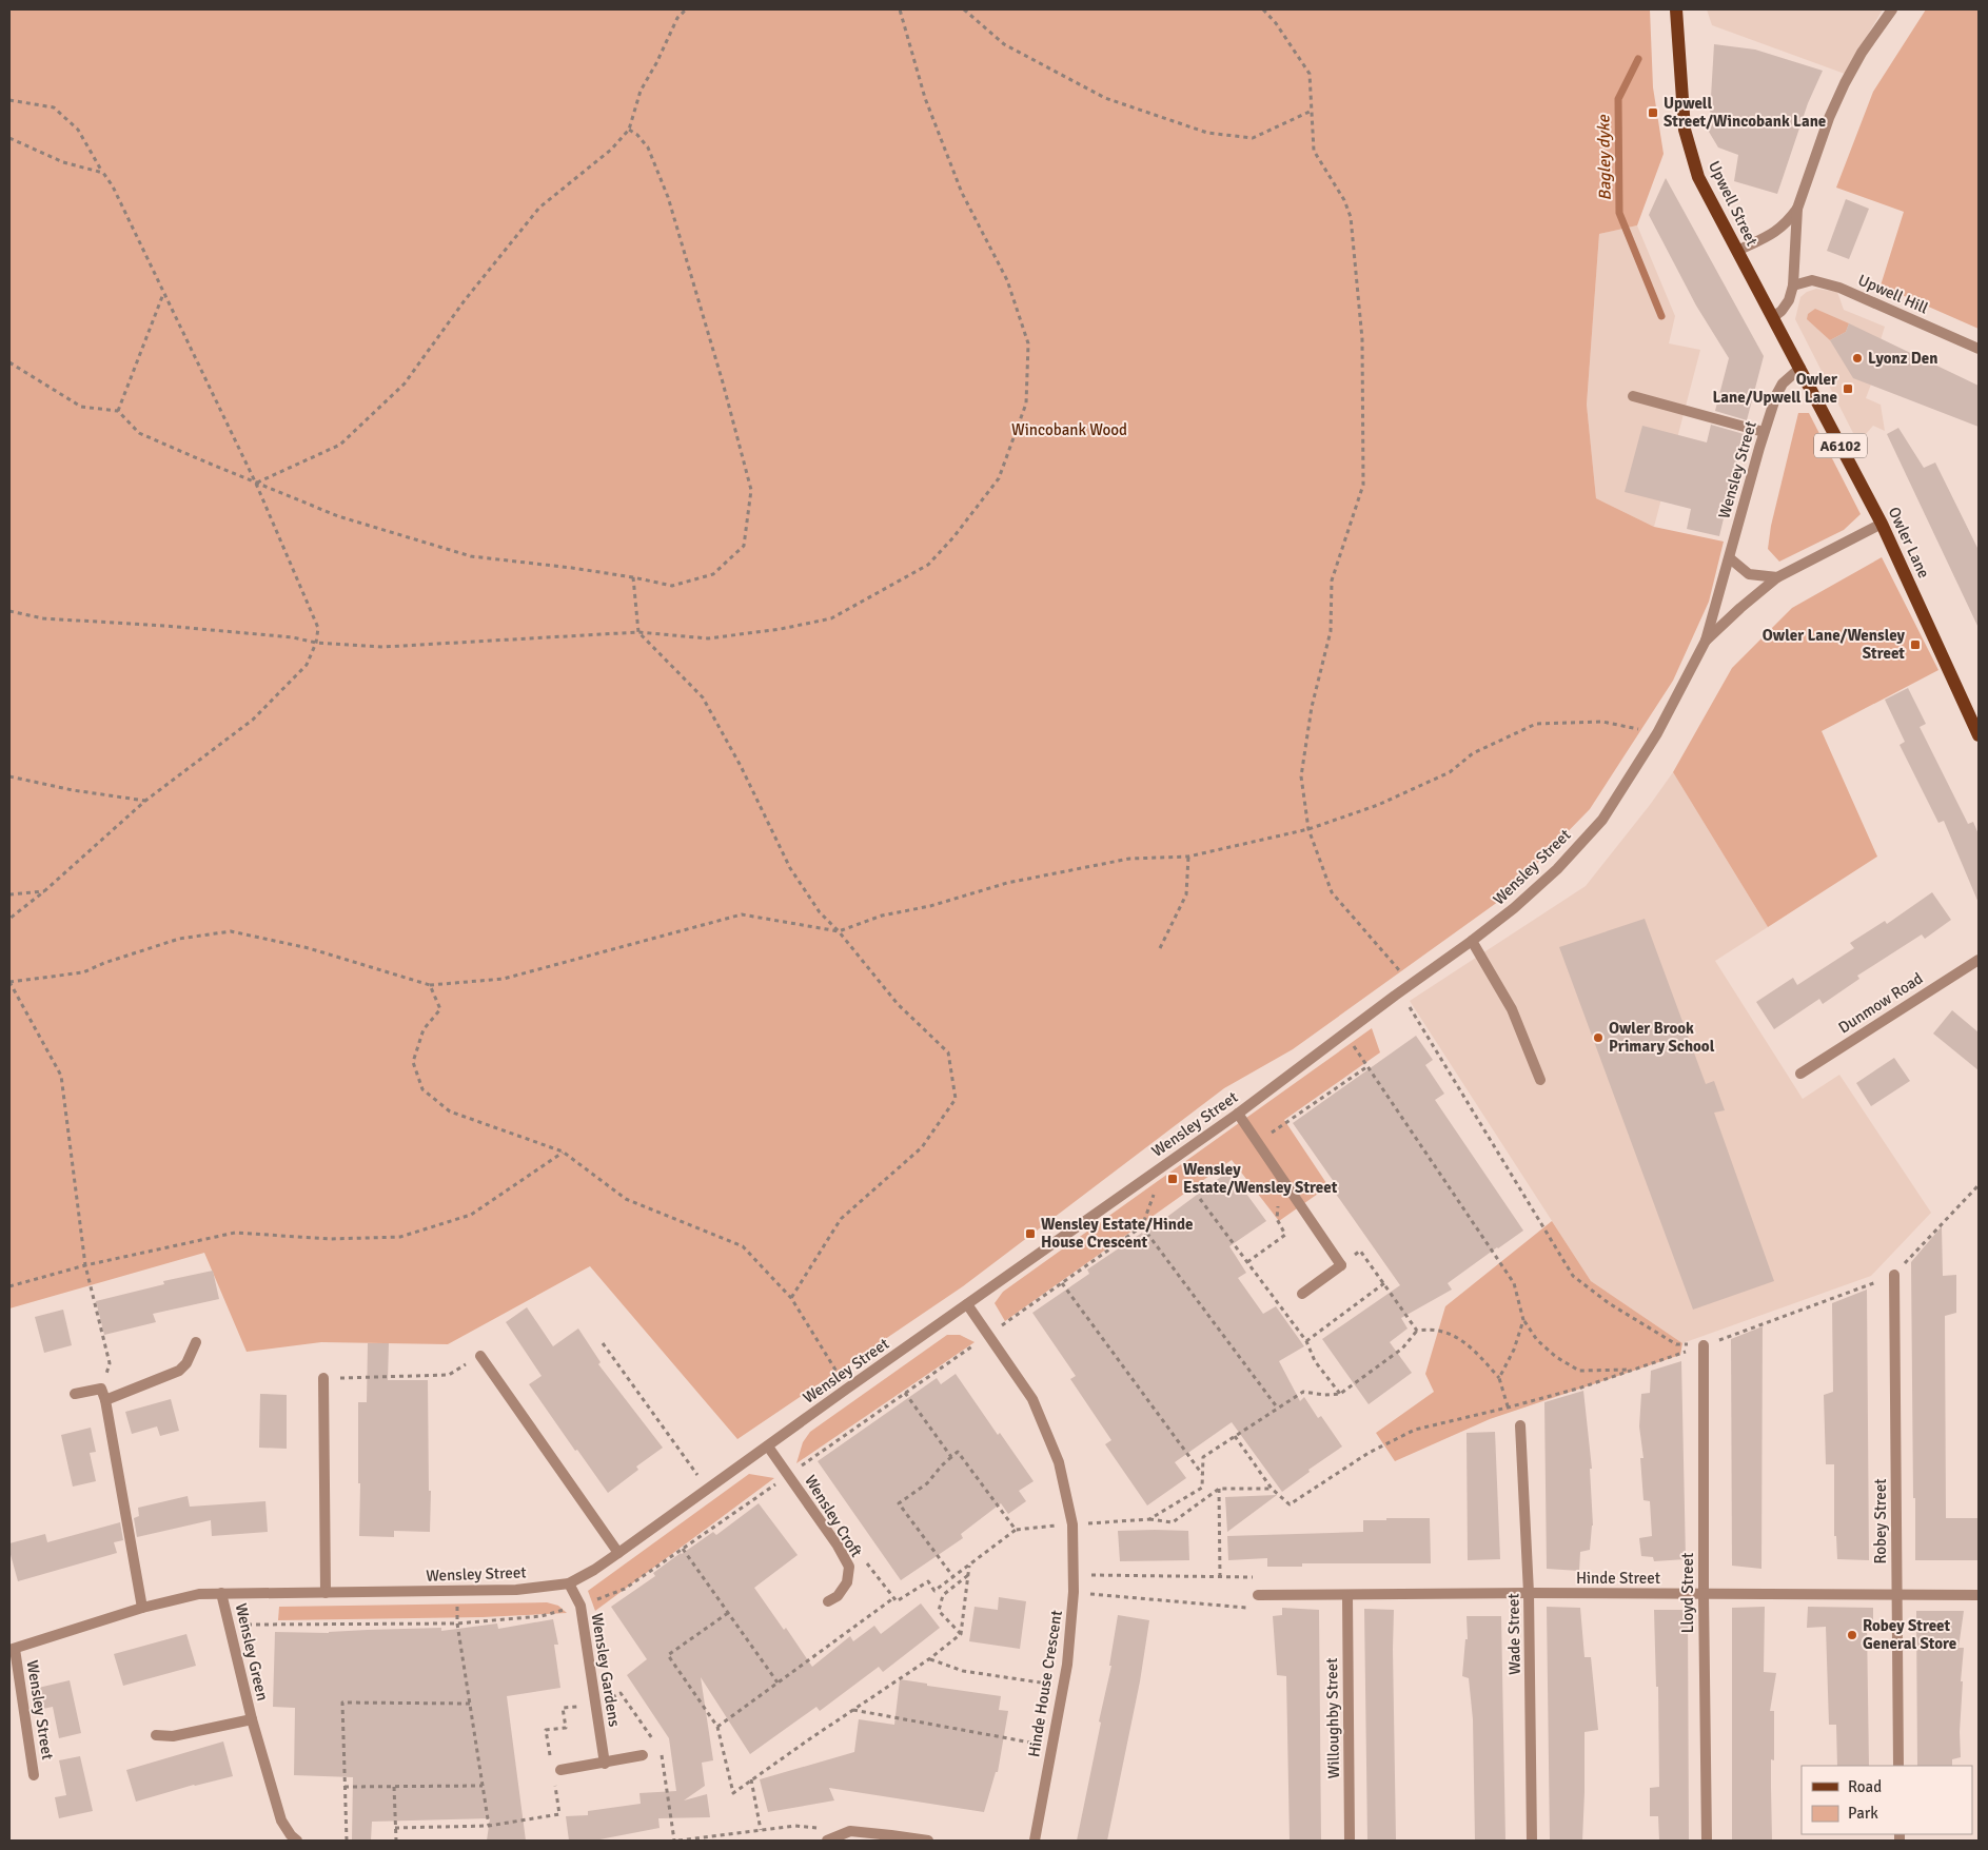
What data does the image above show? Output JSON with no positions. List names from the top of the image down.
{
  "streets": {
    "main road": ["Upwell Street", "A6102", "Owler Lane"],
    "street": [
      "Upwell Hill",
      "Wensley Street",
      "Dunmow Road",
      "Wensley Croft",
      "Robey Street",
      "Hinde Street",
      "Lloyd Street",
      "Wade Street",
      "Wensley Green",
      "Wensley Gardens",
      "Hinde House Crescent",
      "Willoughby Street"
    ]
  },
  "crossings": [
    ["Upwell Street", "Wensley Street"],
    ["Upwell Street", "Owler Lane"],
    ["Wensley Street", "Owler Lane"],
    ["Wensley Street", "Wensley Croft"],
    ["Wensley Street", "Wensley Green"],
    ["Wensley Street", "Wensley Gardens"],
    ["Wensley Street", "Hinde House Crescent"],
    ["Robey Street", "Hinde Street"],
    ["Hinde Street", "Lloyd Street"],
    ["Hinde Street", "Wade Street"],
    ["Hinde Street", "Willoughby Street"]
  ],
  "water": ["Bagley dyke"],
  "parks": ["Wincobank Wood"],
  "places": {
    "transit": [
      "Upwell Street/Wincobank Lane",
      "Owler Lane/Upwell Lane",
      "Owler Lane/Wensley Street",
      "Wensley Estate/Wensley Street",
      "Wensley Estate/Hinde House Crescent"
    ],
    "other": ["Lyonz Den", "Owler Brook Primary School", "Robey Street General Store"]
  },
  "legend": ["Road", "Park"]
}
